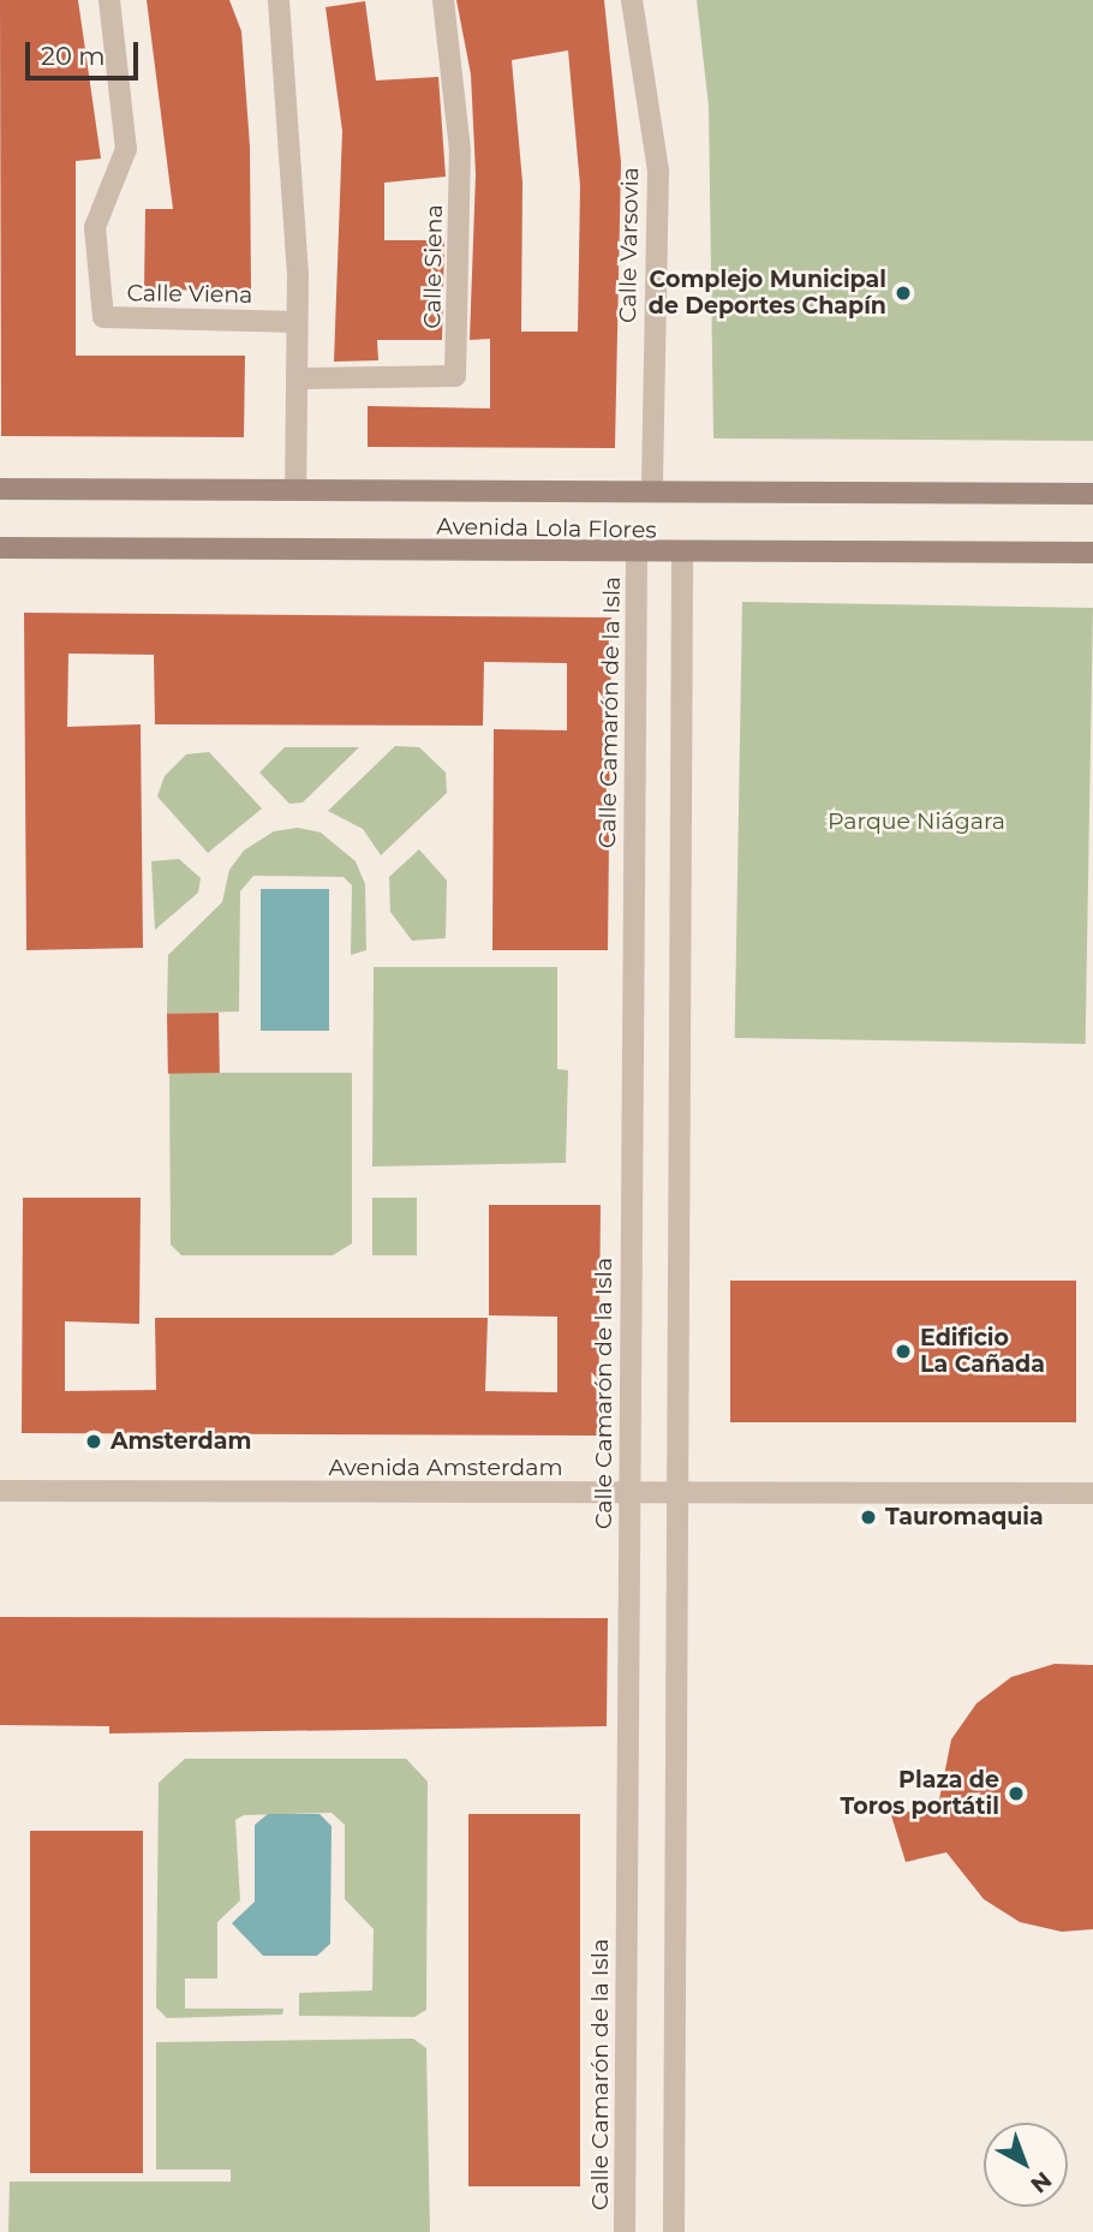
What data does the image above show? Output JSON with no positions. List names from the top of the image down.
{
  "streets": {
    "main road": ["Avenida Lola Flores"],
    "street": [
      "Calle Varsovia",
      "Calle Siena",
      "Calle Viena",
      "Calle Camarón de la Isla",
      "Avenida Amsterdam"
    ]
  },
  "crossings": [
    ["Calle Varsovia", "Avenida Lola Flores"],
    ["Avenida Lola Flores", "Calle Camarón de la Isla"],
    ["Calle Camarón de la Isla", "Avenida Amsterdam"]
  ],
  "parks": ["Parque Niágara"],
  "places": [
    "Complejo Municipal de Deportes Chapín",
    "Edificio La Cañada",
    "Amsterdam",
    "Tauromaquia",
    "Plaza de Toros portátil"
  ],
  "scale_bar": "20 m",
  "north": "bottom right"
}
